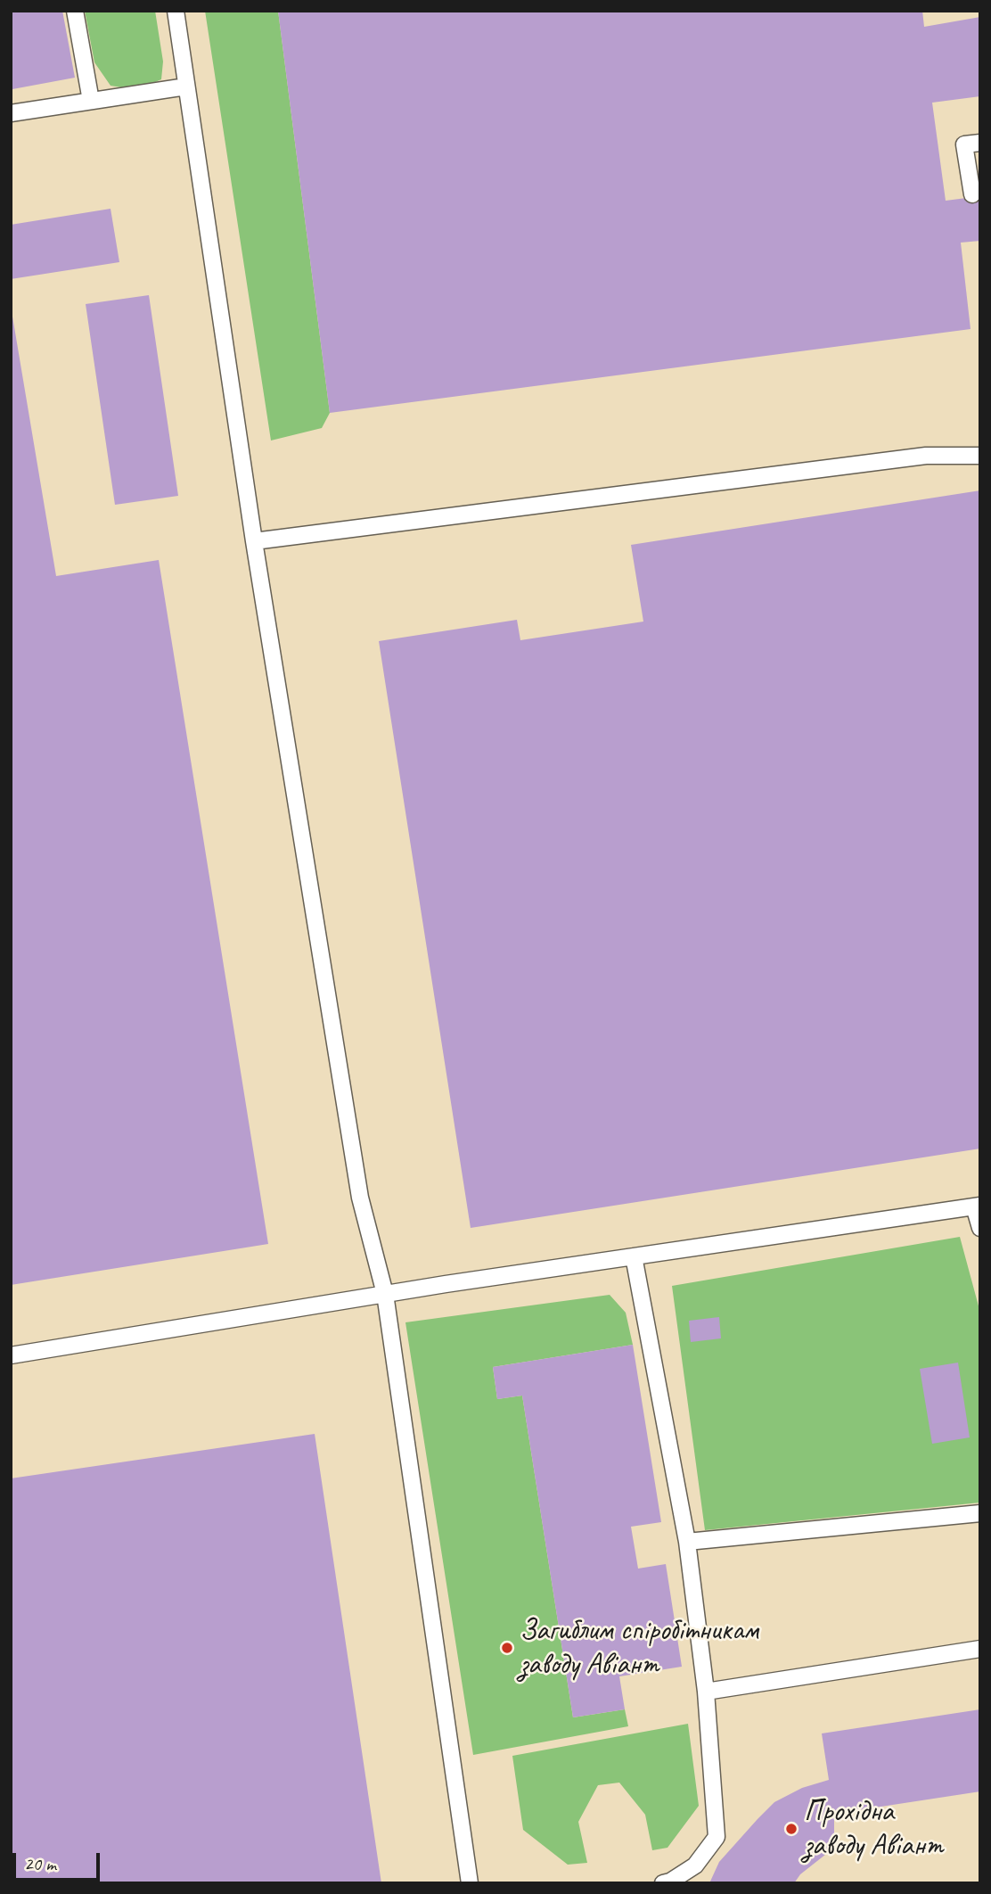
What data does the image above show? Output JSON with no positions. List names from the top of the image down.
{
  "places": ["Загиблим спіробітникам заводу Авіант", "Прохідна заводу Авіант"],
  "scale_bar": "20 m"
}
